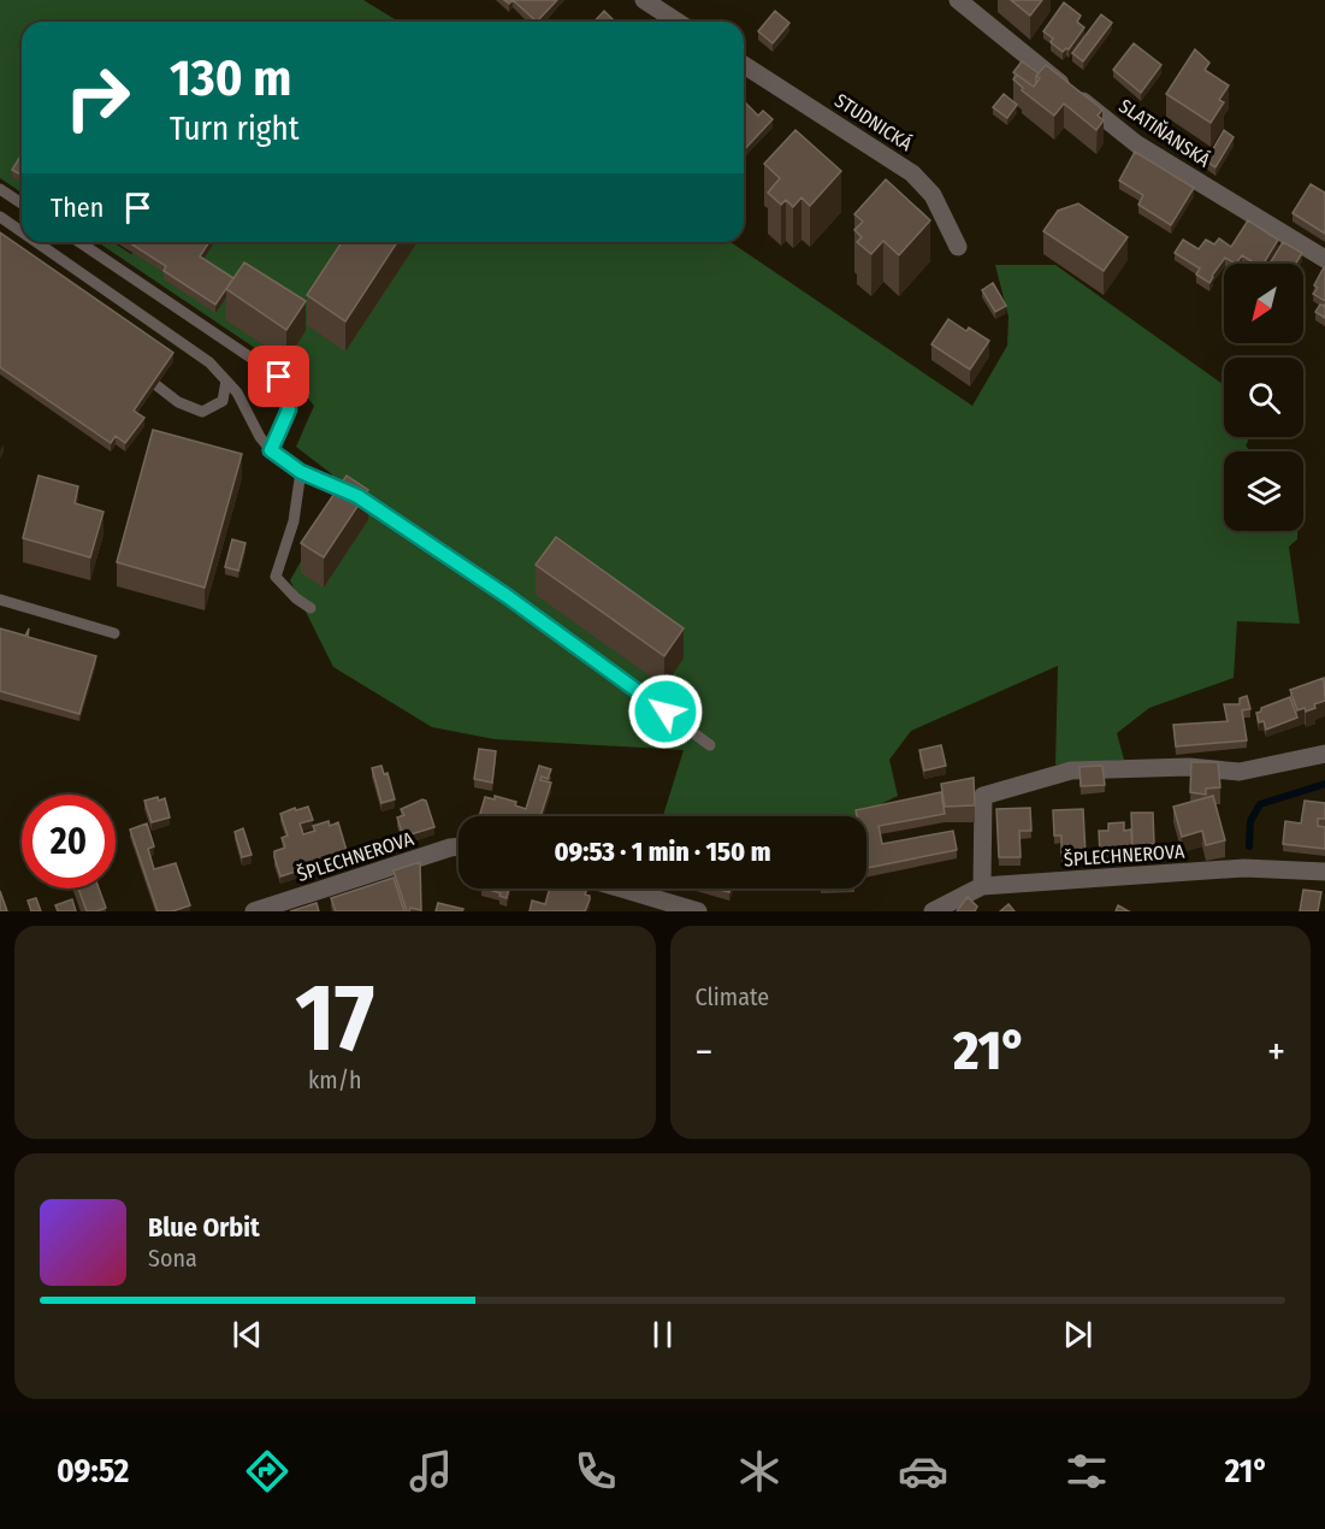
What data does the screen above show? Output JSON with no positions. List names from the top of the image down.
{
  "streets": {
    "street": ["STUDNICKÁ", "SLATIŇANSKÁ", "ŠPLECHNEROVA"]
  },
  "north": "bottom left",
  "page": {
    "turn": ["130 m", "Turn right"],
    "then": "Then",
    "limit": "20",
    "trip": "09:53 · 1 min · 150 m",
    "tile": [
      ["17", "km/h"],
      "Climate"
    ],
    "heat": ["−", "21°", "+"],
    "song": ["Blue Orbit", "Sona"],
    "tabs": ["09:52", "21°"]
  }
}
